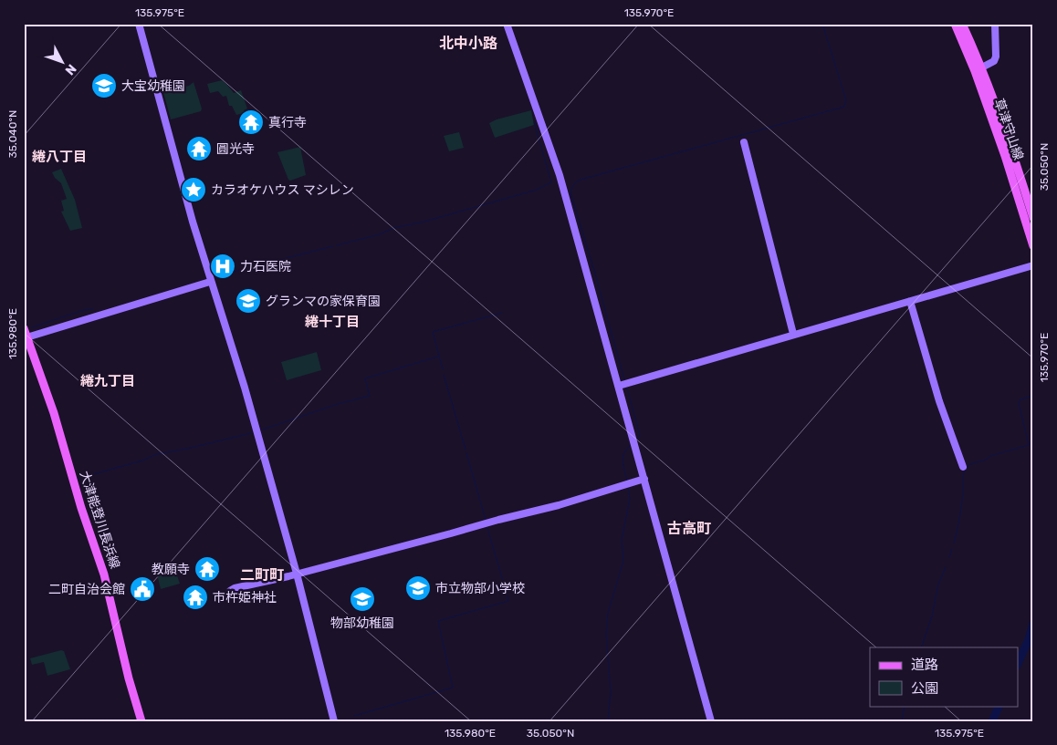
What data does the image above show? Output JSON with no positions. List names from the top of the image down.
{
  "streets": {
    "main road": ["草津守山線", "大津能登川長浜線"]
  },
  "districts": [
    "北中小路",
    "綣八丁目",
    "綣十丁目",
    "綣九丁目",
    "古高町",
    "二町町"
  ],
  "places": {
    "school or university": [
      "大宝幼稚園",
      "グランマの家保育園",
      "市立物部小学校",
      "物部幼稚園"
    ],
    "temple": [
      "真行寺",
      "圓光寺",
      "教願寺",
      "市杵姫神社"
    ],
    "place": ["カラオケハウス マシレン"],
    "hospital": ["力石医院"],
    "public building": ["二町自治会館"]
  },
  "legend": ["道路", "公園"],
  "north": "bottom right",
  "coordinates": [
    "135.975°E",
    "135.970°E",
    "35.040°N",
    "35.050°N",
    "135.980°E"
  ]
}
